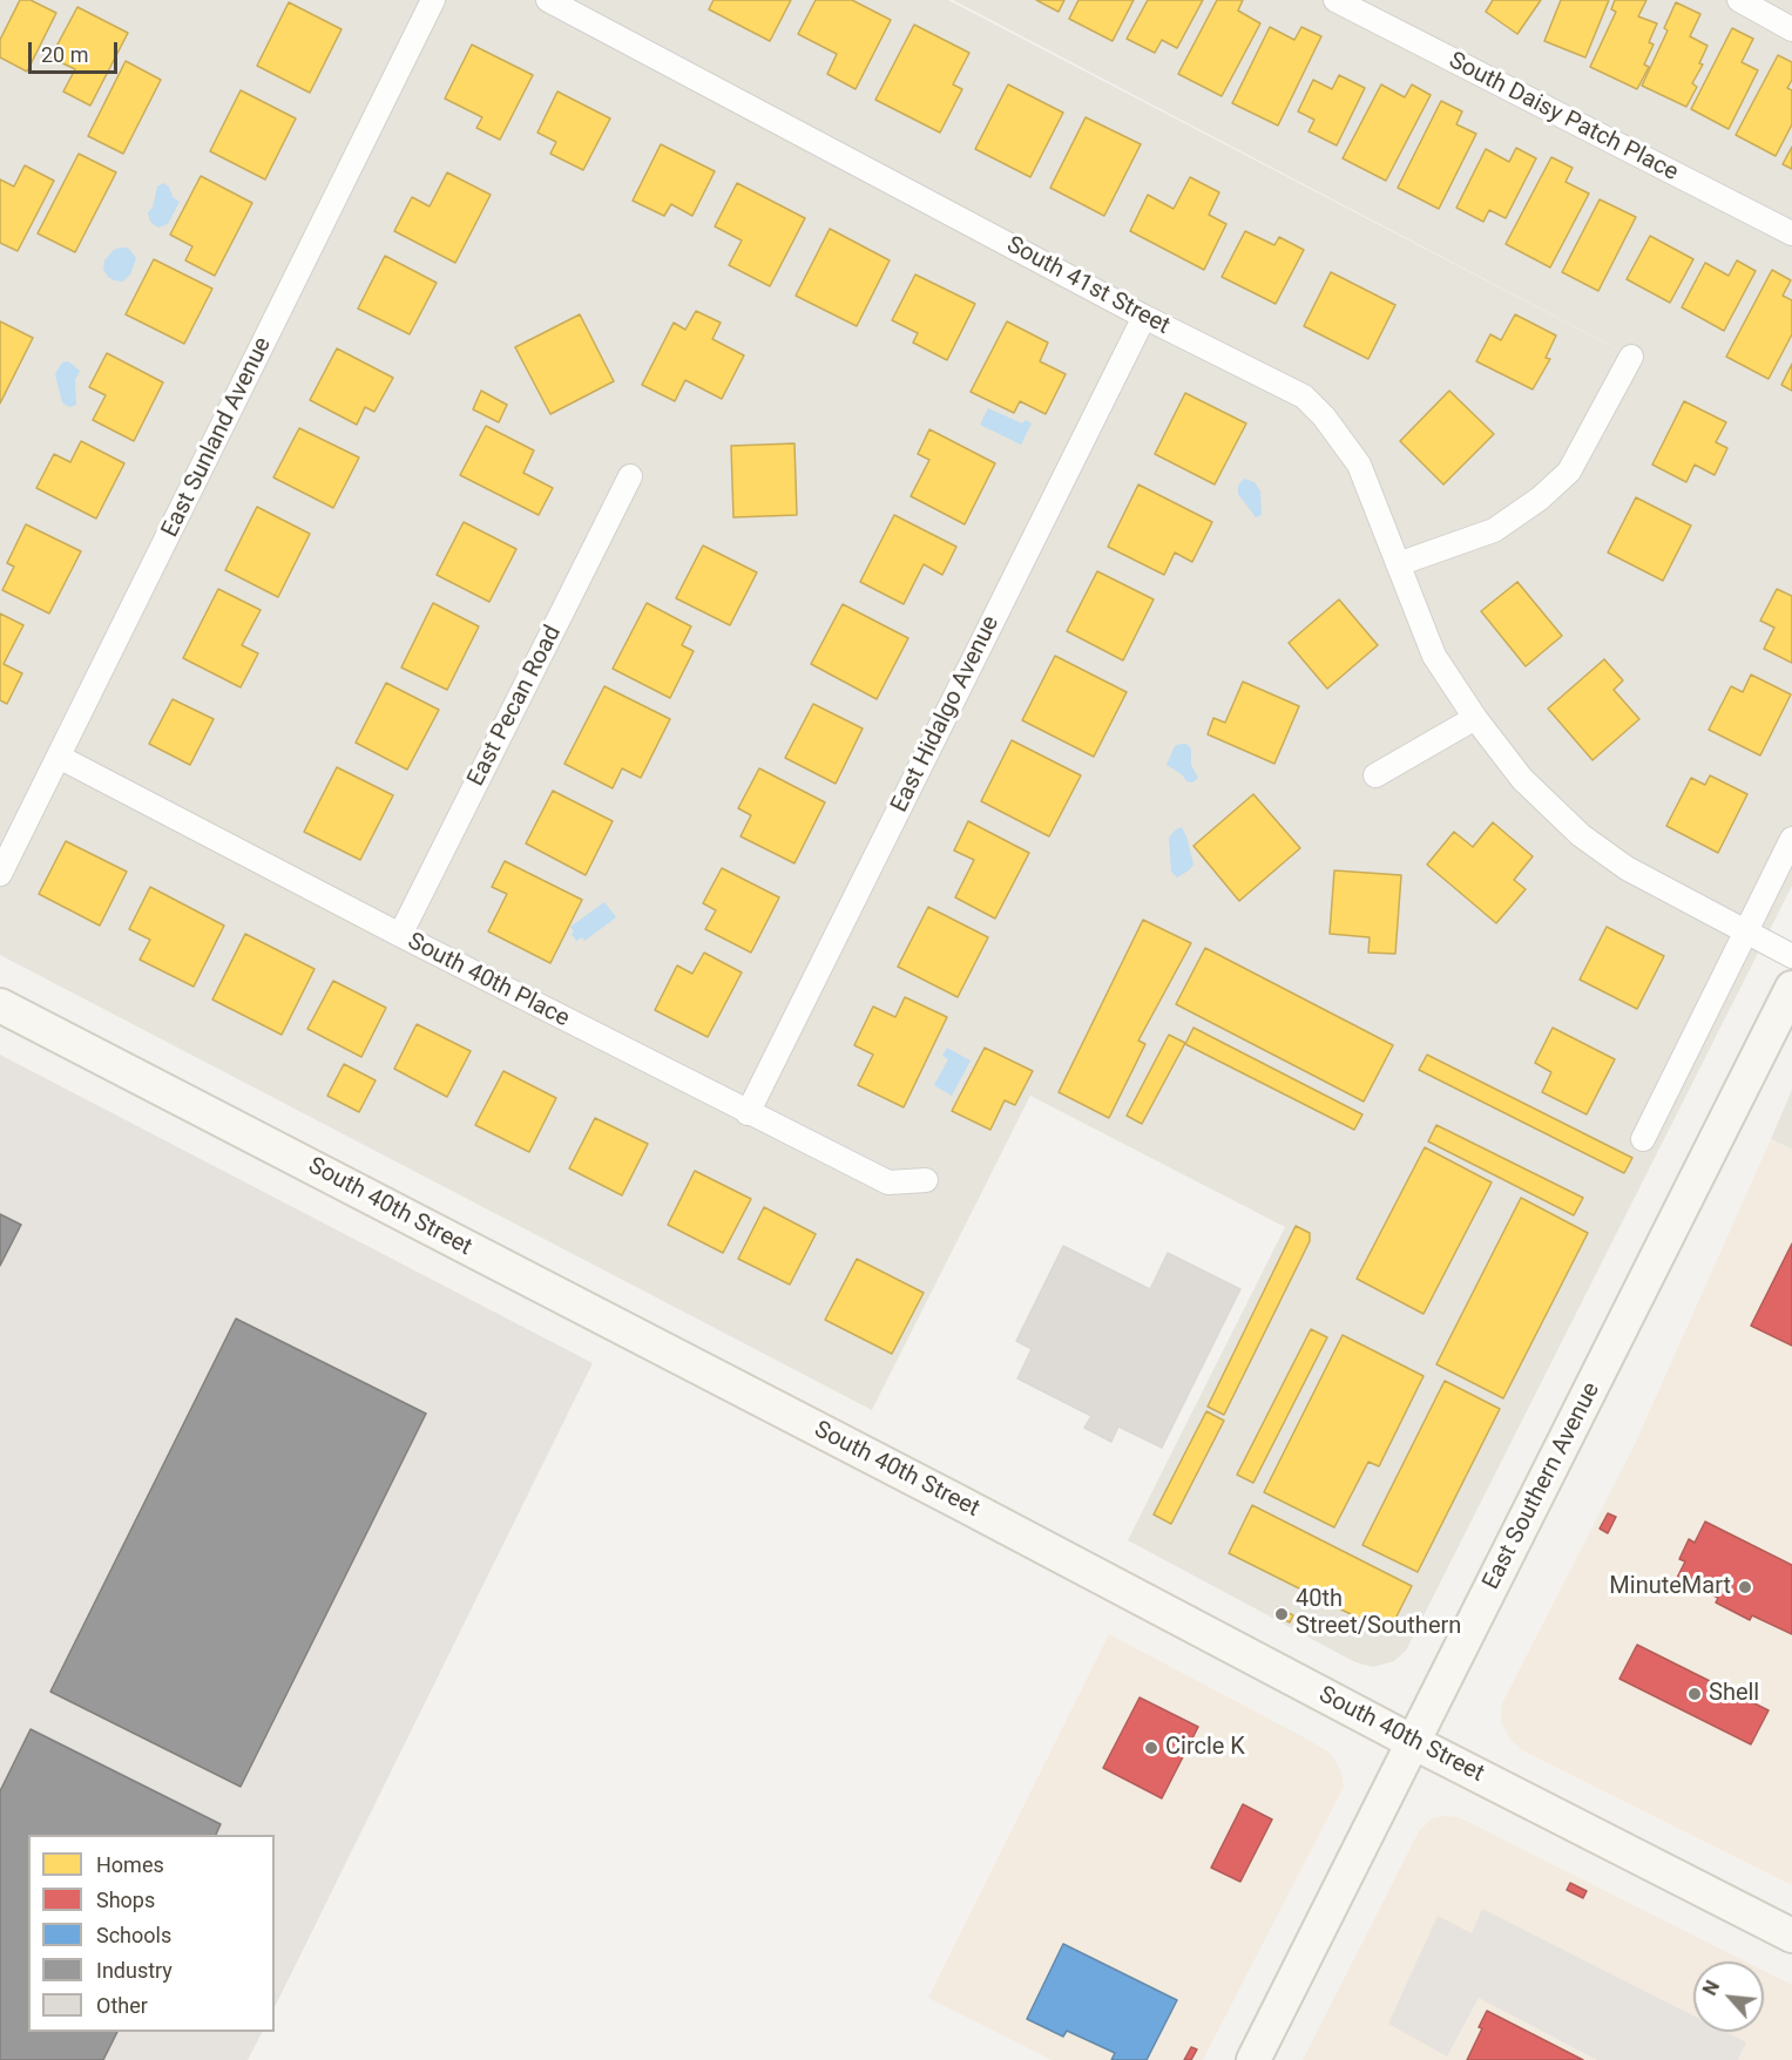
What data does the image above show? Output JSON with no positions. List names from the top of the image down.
{
  "streets": {
    "main road": ["South 40th Street", "East Southern Avenue"],
    "street": [
      "South Daisy Patch Place",
      "South 41st Street",
      "East Sunland Avenue",
      "East Pecan Road",
      "East Hidalgo Avenue",
      "South 40th Place"
    ]
  },
  "crossings": [
    ["South 41st Street", "East Hidalgo Avenue"],
    ["East Sunland Avenue", "South 40th Place"],
    ["East Pecan Road", "South 40th Place"],
    ["East Hidalgo Avenue", "South 40th Place"],
    ["South 40th Street", "East Southern Avenue"]
  ],
  "places": [
    "MinuteMart",
    "40th Street/Southern",
    "Shell",
    "Circle K"
  ],
  "legend": [
    "Homes",
    "Shops",
    "Schools",
    "Industry",
    "Other"
  ],
  "scale_bar": "20 m",
  "north": "top left"
}
